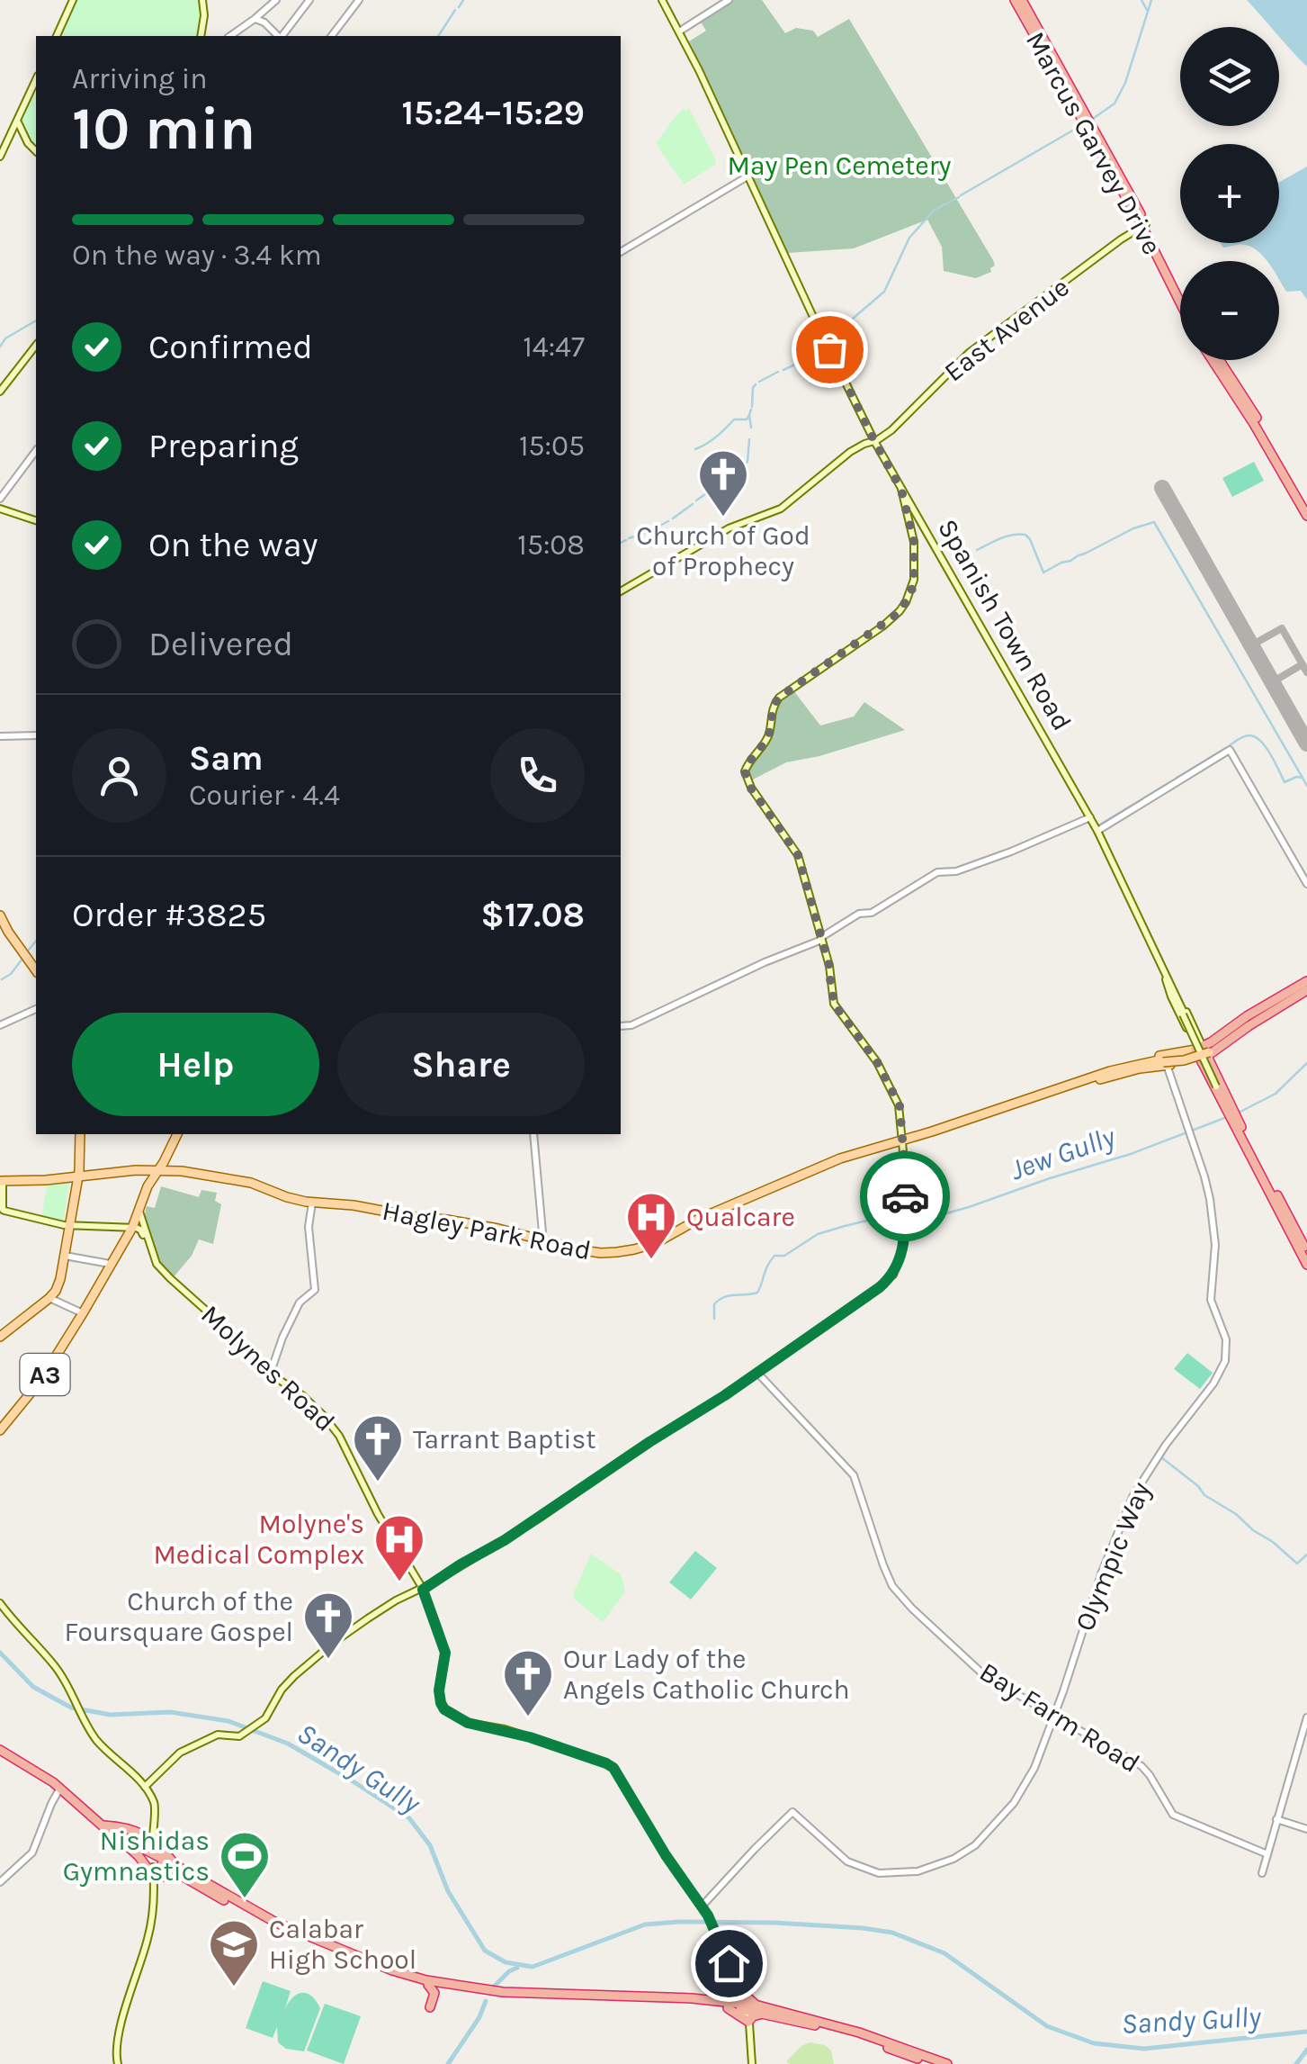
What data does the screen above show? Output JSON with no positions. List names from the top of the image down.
{
  "streets": {
    "highway": ["Marcus Garvey Drive", "Spanish Town Road"],
    "main road": [
      "East Avenue",
      "Hagley Park Road",
      "Molynes Road",
      "A3"
    ],
    "street": ["Olympic Way", "Bay Farm Road"]
  },
  "crossings": [
    ["Marcus Garvey Drive", "East Avenue"],
    ["East Avenue", "Spanish Town Road"],
    ["Spanish Town Road", "Hagley Park Road"],
    ["Hagley Park Road", "A3"],
    ["Hagley Park Road", "Olympic Way"],
    ["Molynes Road", "A3"],
    ["Molynes Road", "Olympic Way"],
    ["Olympic Way", "Bay Farm Road"]
  ],
  "water": ["Jew Gully", "Sandy Gully"],
  "parks": ["May Pen Cemetery"],
  "places": {
    "church": [
      "Church of God of Prophecy",
      "Tarrant Baptist",
      "Church of the Foursquare Gospel",
      "Our Lady of the Angels Catholic Church"
    ],
    "hospital": ["Qualcare", "Molyne's Medical Complex"],
    "sports": ["Nishidas Gymnastics"],
    "school or university": ["Calabar High School"]
  },
  "page": {
    "map_buttons": ["+", "−"],
    "heading": ["10 min", "Arriving in", "15:24–15:29"],
    "panel": [
      "Sam",
      "Courier · 4.4",
      "Order #3825",
      "$17.08"
    ],
    "bar": "On the way · 3.4 km",
    "list": [
      ["Confirmed", "14:47"],
      ["Preparing", "15:05"],
      ["On the way", "15:08"],
      "Delivered"
    ],
    "buttons": ["Help", "Share"]
  }
}
